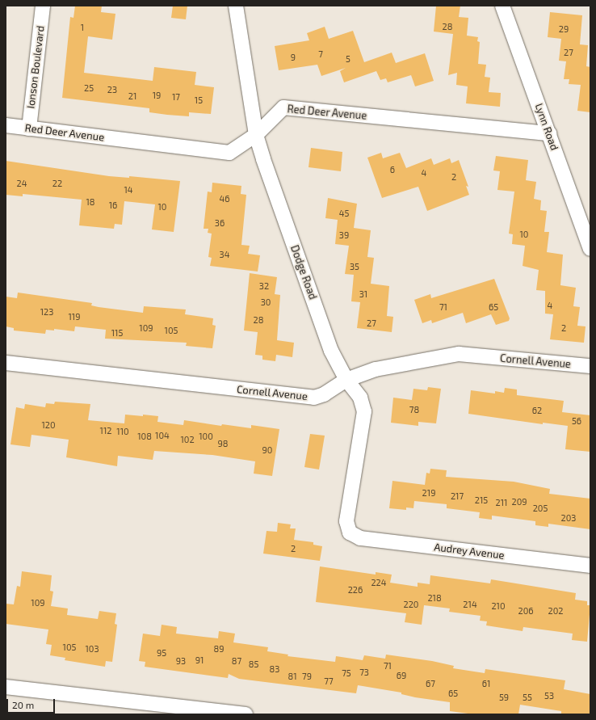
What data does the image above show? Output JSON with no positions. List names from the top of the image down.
{
  "streets": {
    "street": [
      "Ionson Boulevard",
      "Red Deer Avenue",
      "Lynn Road",
      "Dodge Road",
      "Cornell Avenue",
      "Audrey Avenue"
    ]
  },
  "crossings": [
    ["Ionson Boulevard", "Red Deer Avenue"],
    ["Red Deer Avenue", "Lynn Road"],
    ["Red Deer Avenue", "Dodge Road"],
    ["Dodge Road", "Cornell Avenue"],
    ["Dodge Road", "Audrey Avenue"]
  ],
  "house_numbers": [
    "28",
    "1",
    "29",
    "27",
    "7",
    "9",
    "5",
    "25",
    "23",
    "19",
    "21",
    "17",
    "15",
    "6",
    "4",
    "2",
    "24",
    "22",
    "14",
    "46",
    "18",
    "16",
    "10",
    "45",
    "36",
    "10",
    "39",
    "34",
    "35",
    "32",
    "31",
    "30",
    "4",
    "71",
    "65",
    "123",
    "119",
    "28",
    "27",
    "109",
    "2",
    "105",
    "115",
    "78",
    "62",
    "56",
    "120",
    "112",
    "110",
    "104",
    "108",
    "100",
    "102",
    "98",
    "90",
    "219",
    "217",
    "215",
    "209",
    "211",
    "205",
    "203",
    "2",
    "224",
    "226",
    "218",
    "109",
    "220",
    "214",
    "210",
    "206",
    "202",
    "105",
    "103",
    "89",
    "95",
    "91",
    "93",
    "87",
    "85",
    "71",
    "83",
    "73",
    "75",
    "69",
    "81",
    "79",
    "77",
    "67",
    "61",
    "65",
    "53",
    "59",
    "55"
  ],
  "scale_bar": "20 m"
}
